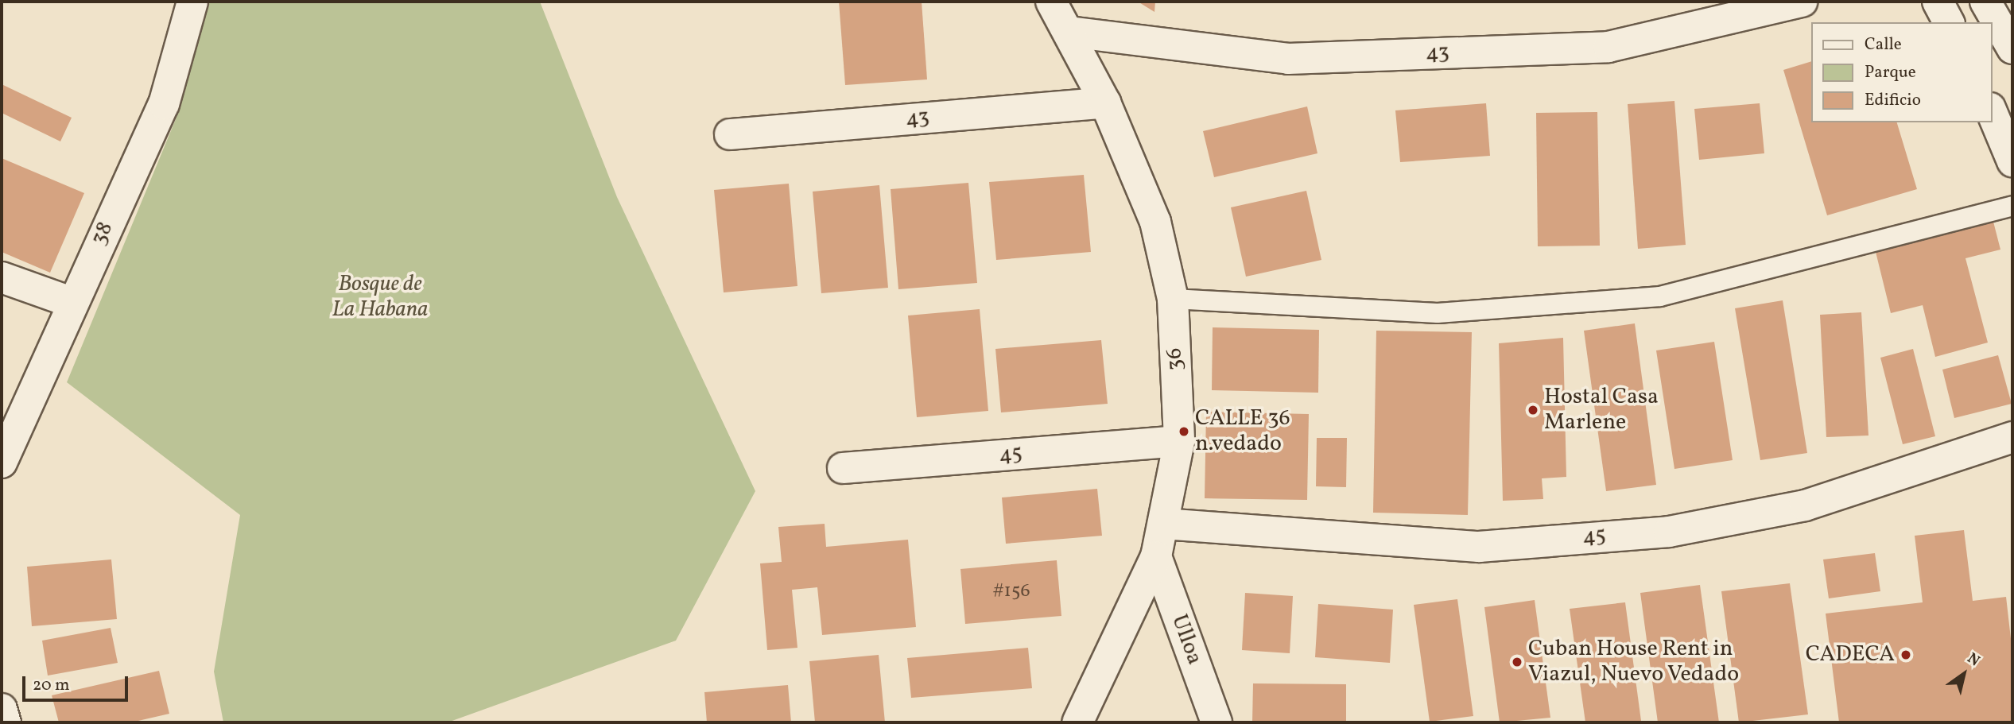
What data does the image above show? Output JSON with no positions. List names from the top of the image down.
{
  "streets": {
    "street": [
      "43",
      "38",
      "36",
      "45",
      "Ulloa"
    ]
  },
  "crossings": [
    ["43", "36"],
    ["36", "45"],
    ["36", "Ulloa"]
  ],
  "parks": ["Bosque de La Habana"],
  "places": [
    "Hostal Casa Marlene",
    "CALLE 36 n.vedado",
    "CADECA",
    "Cuban House Rent in Viazul, Nuevo Vedado"
  ],
  "house_numbers": ["#156"],
  "legend": ["Calle", "Parque", "Edificio"],
  "scale_bar": "20 m",
  "north": "top right"
}
